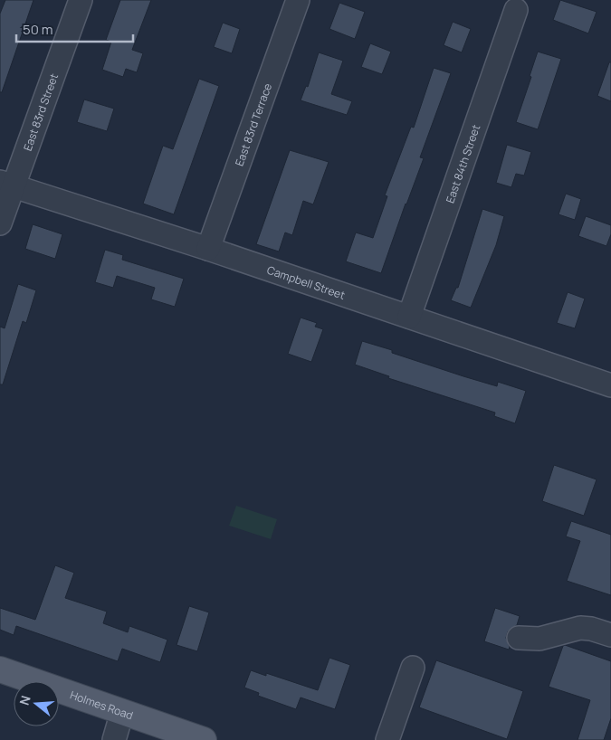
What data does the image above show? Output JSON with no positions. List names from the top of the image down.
{
  "streets": {
    "main road": ["Holmes Road"],
    "street": [
      "East 83rd Street",
      "East 83rd Terrace",
      "East 84th Street",
      "Campbell Street"
    ]
  },
  "crossings": [
    ["East 83rd Street", "Campbell Street"],
    ["East 83rd Terrace", "Campbell Street"],
    ["East 84th Street", "Campbell Street"]
  ],
  "scale_bar": "50 m",
  "north": "left"
}
